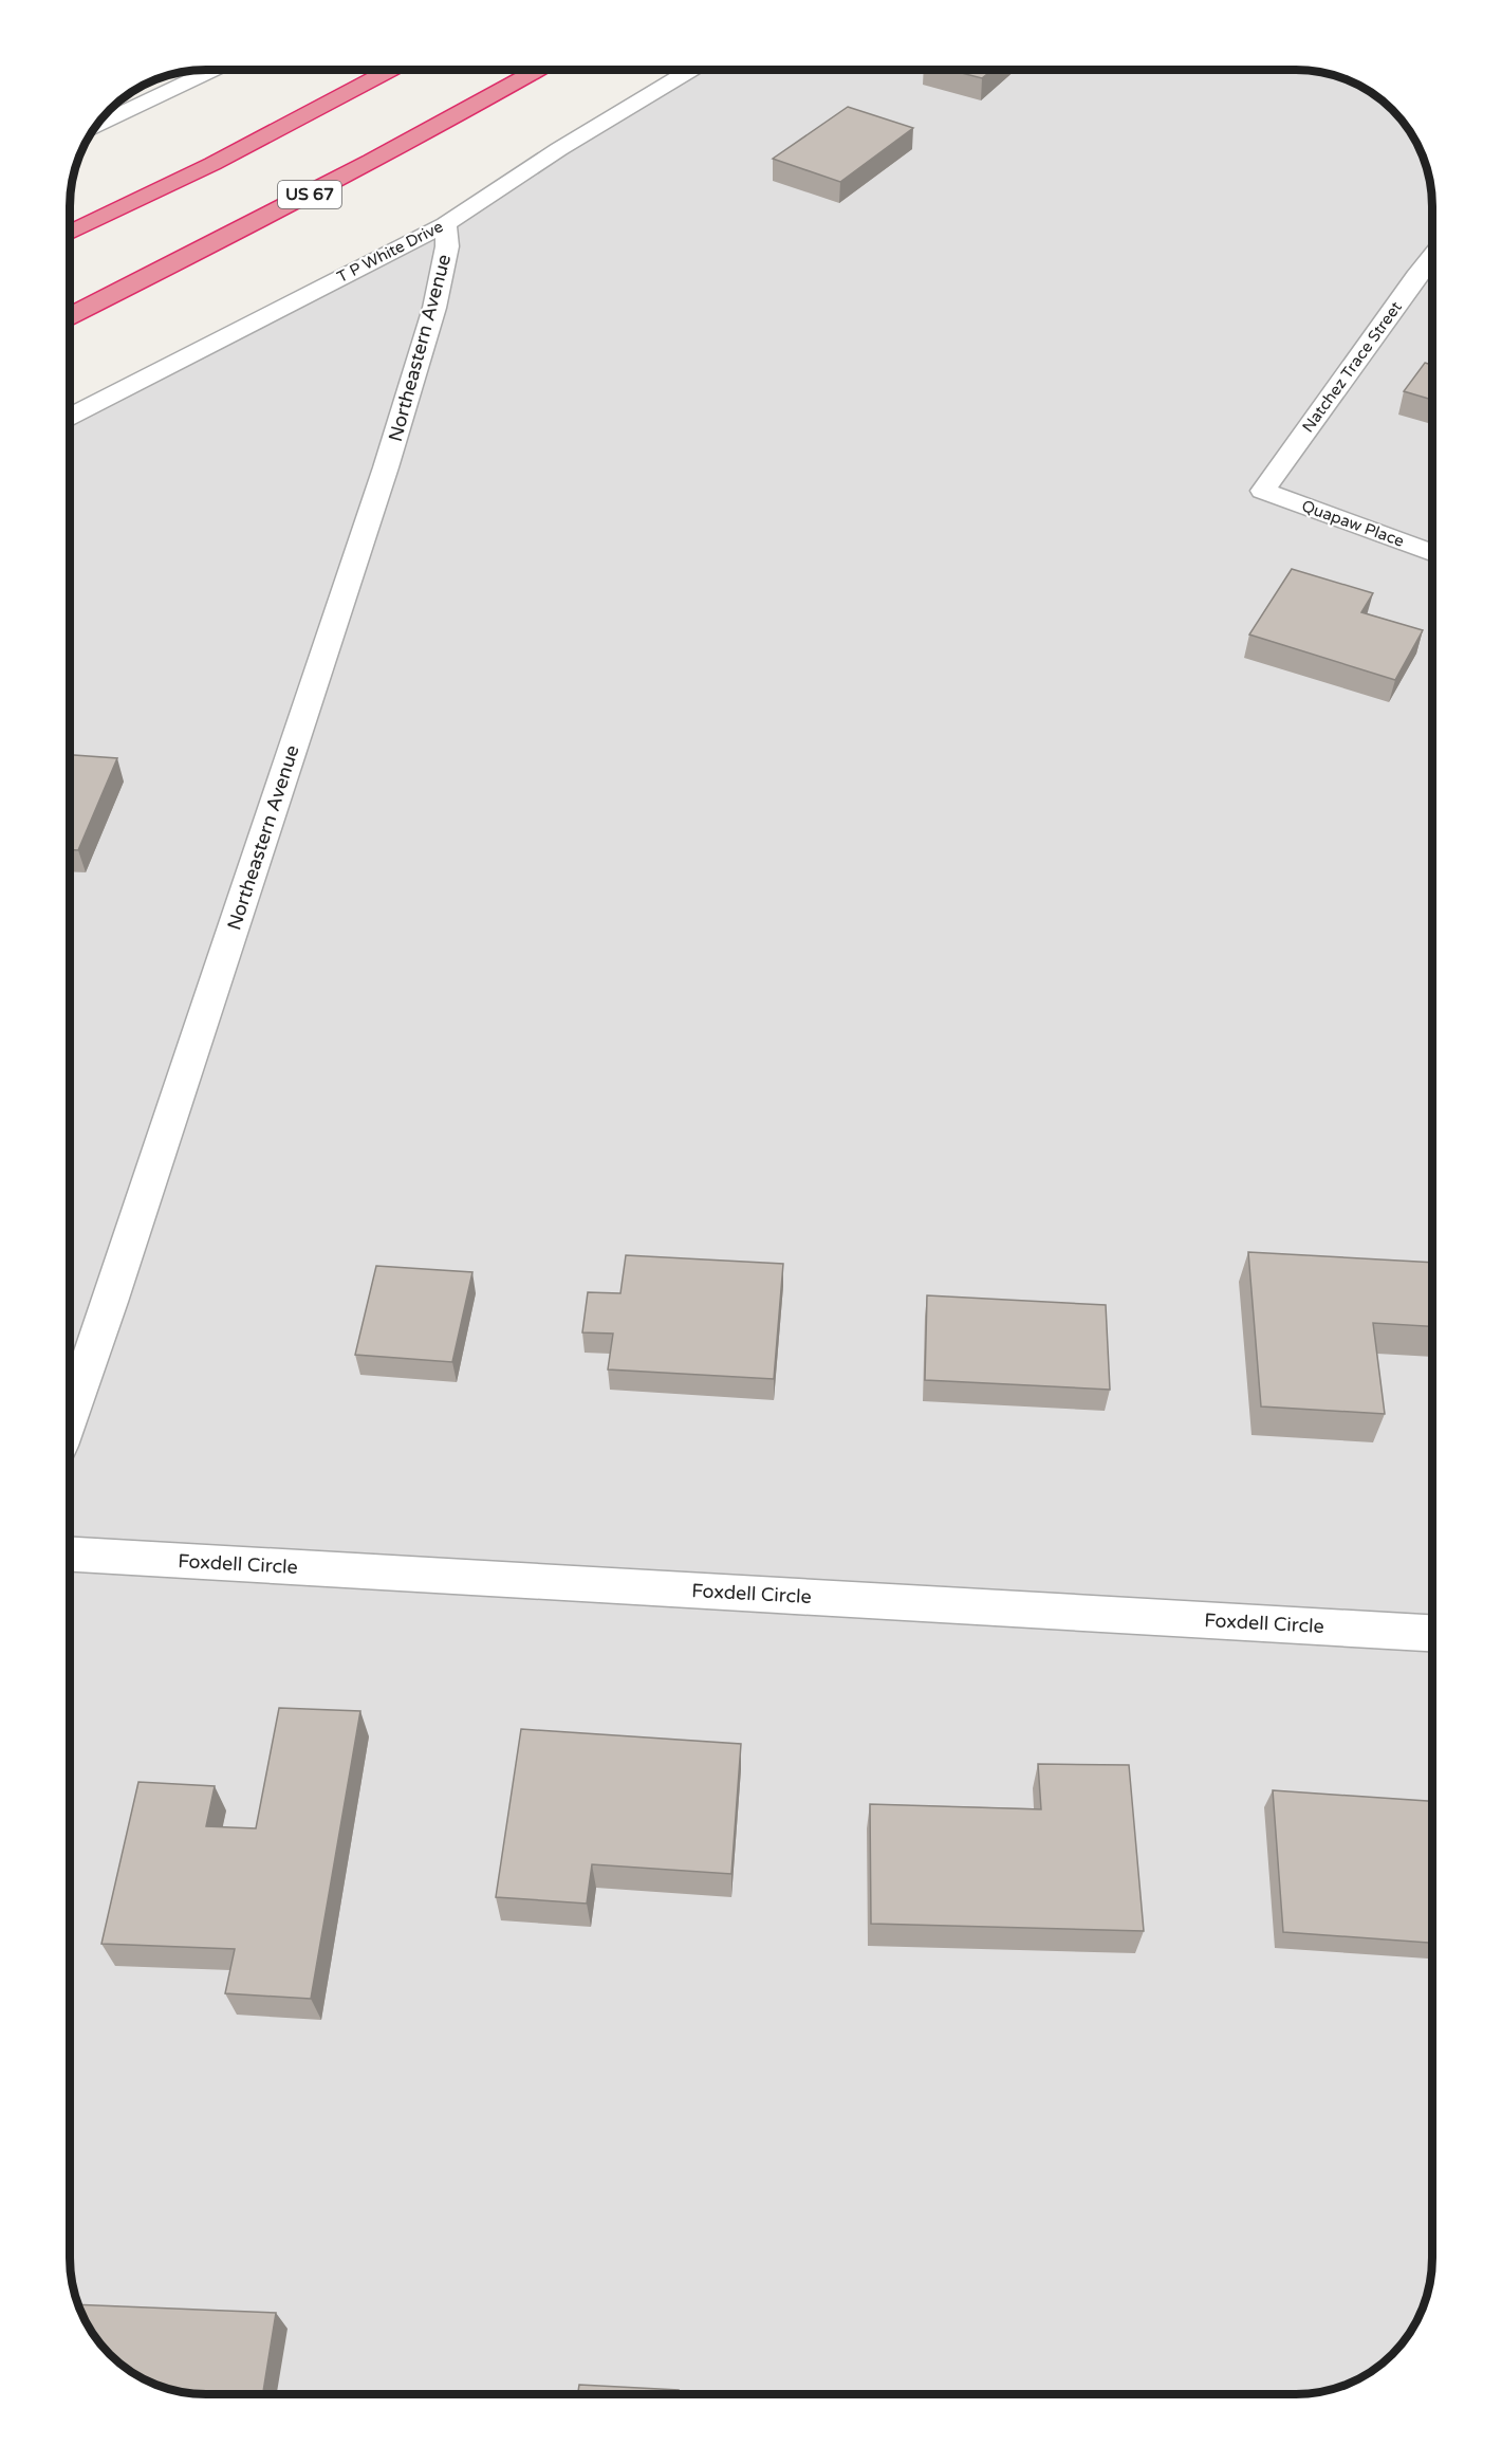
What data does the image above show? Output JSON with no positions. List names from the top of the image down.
{
  "streets": {
    "highway": ["US 67"],
    "street": [
      "T P White Drive",
      "Northeastern Avenue",
      "Natchez Trace Street",
      "Quapaw Place",
      "Foxdell Circle"
    ]
  },
  "crossings": [
    ["T P White Drive", "Northeastern Avenue"],
    ["Natchez Trace Street", "Quapaw Place"]
  ]
}
